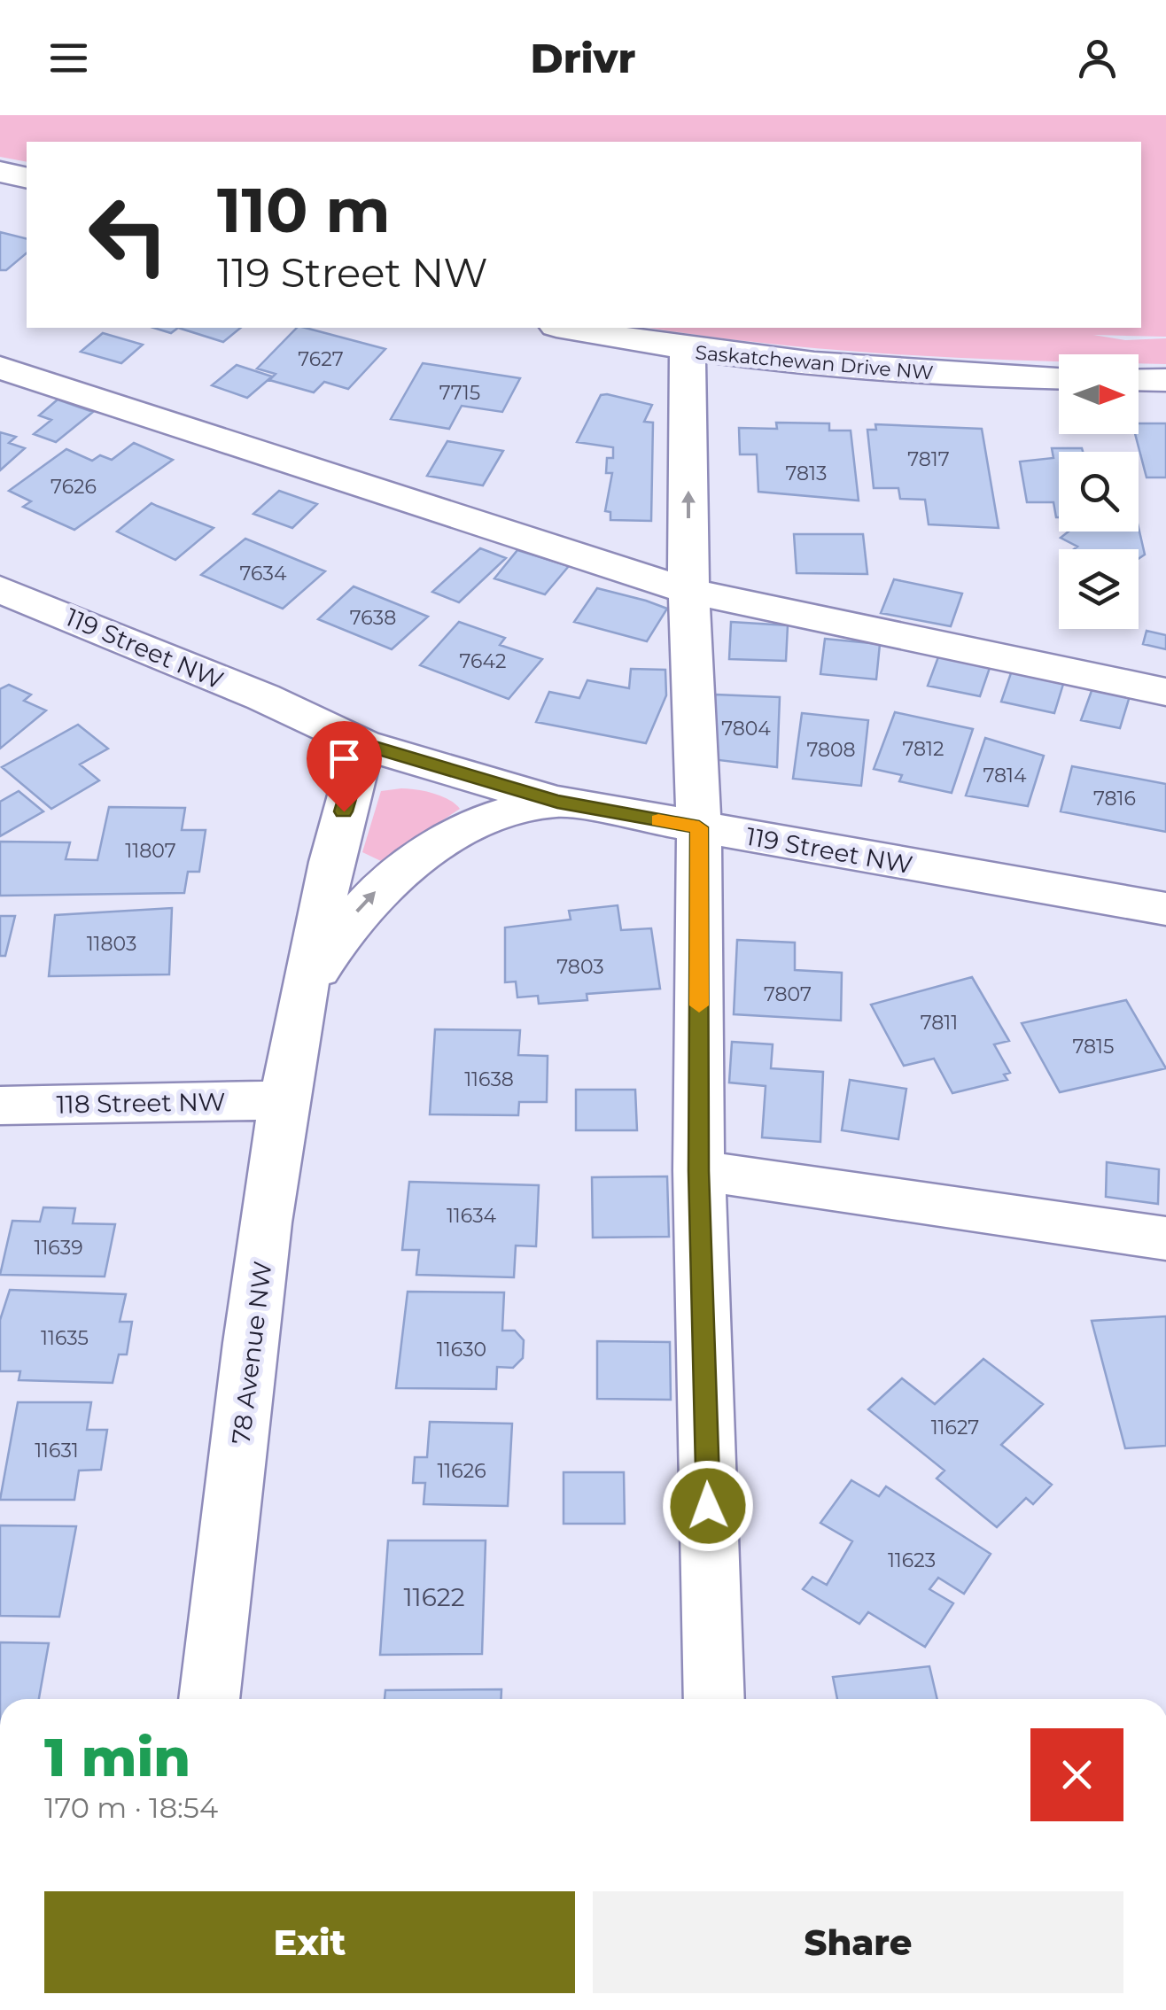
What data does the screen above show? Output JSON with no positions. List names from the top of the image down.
{
  "streets": {
    "street": [
      "Saskatchewan Drive NW",
      "119 Street NW",
      "118 Street NW",
      "78 Avenue NW"
    ]
  },
  "crossings": [
    ["119 Street NW", "78 Avenue NW"],
    ["118 Street NW", "78 Avenue NW"]
  ],
  "house_numbers": [
    "7627",
    "7715",
    "7817",
    "7813",
    "7626",
    "7634",
    "7638",
    "7642",
    "7804",
    "7812",
    "7808",
    "7814",
    "7816",
    "11807",
    "11803",
    "7803",
    "7807",
    "7811",
    "7815",
    "11638",
    "11634",
    "11639",
    "11635",
    "11630",
    "11627",
    "11631",
    "11626",
    "11623",
    "11622"
  ],
  "north": "right",
  "page": {
    "header": "Drivr",
    "turn": ["110 m", "119 Street NW"],
    "heading": ["1 min", "170 m · 18:54"],
    "buttons": ["Exit", "Share"]
  }
}
